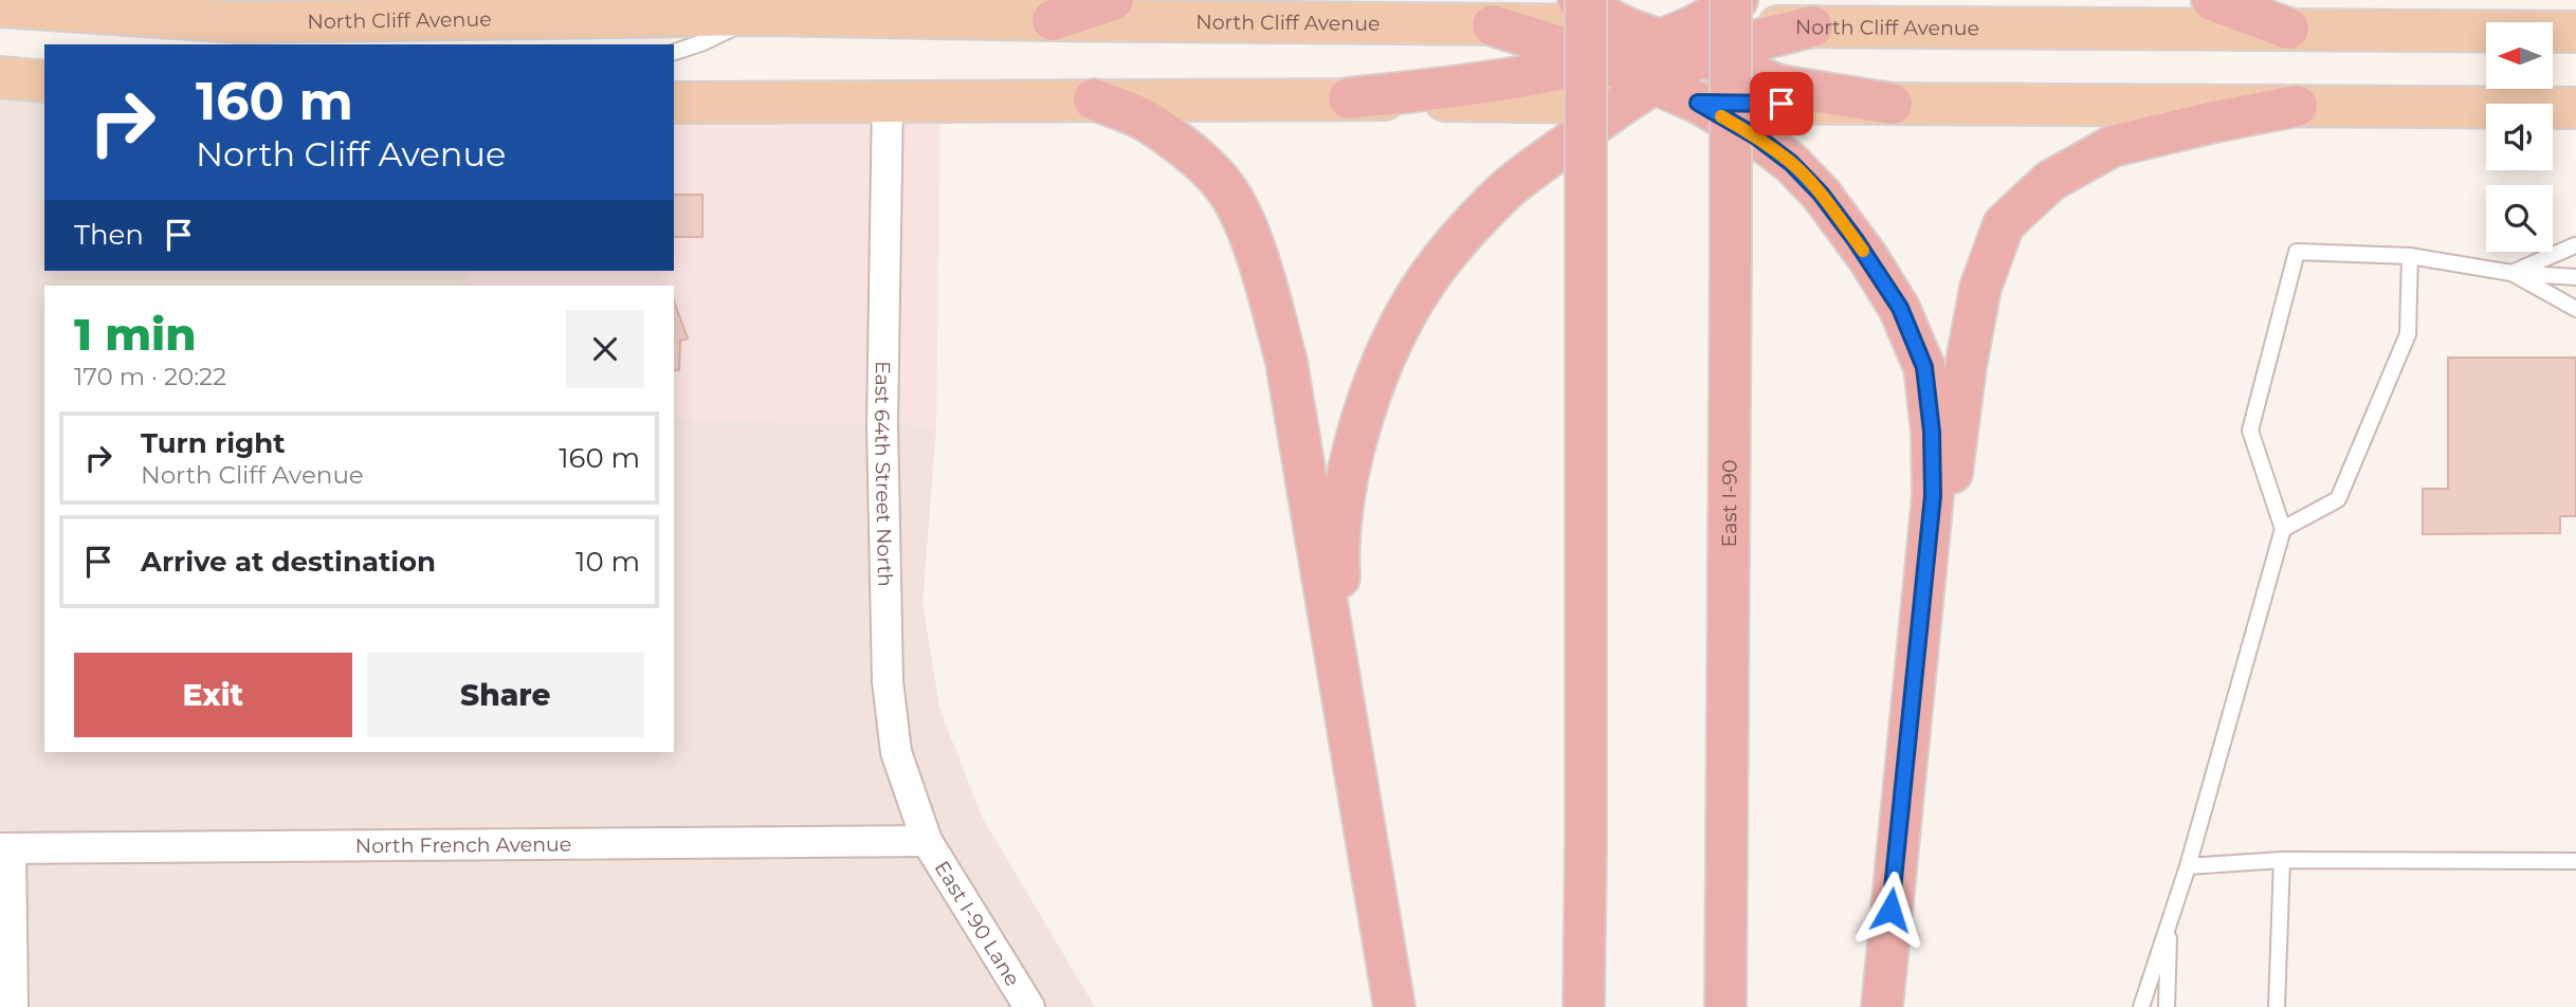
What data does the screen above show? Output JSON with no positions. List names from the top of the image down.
{
  "streets": {
    "highway": ["East I-90"],
    "main road": ["North Cliff Avenue"],
    "street": ["East 64th Street North", "North French Avenue", "East I-90 Lane"]
  },
  "crossings": [
    ["East 64th Street North", "North French Avenue"],
    ["East 64th Street North", "East I-90 Lane"],
    ["North French Avenue", "East I-90 Lane"]
  ],
  "north": "left",
  "page": {
    "turn": ["160 m", "North Cliff Avenue"],
    "then": "Then",
    "heading": ["1 min", "170 m · 20:22"],
    "list": [
      {
        "name": "Turn right",
        "note": "North Cliff Avenue",
        "value": "160 m"
      },
      {
        "name": "Arrive at destination",
        "value": "10 m"
      }
    ],
    "buttons": ["Exit", "Share"]
  }
}
